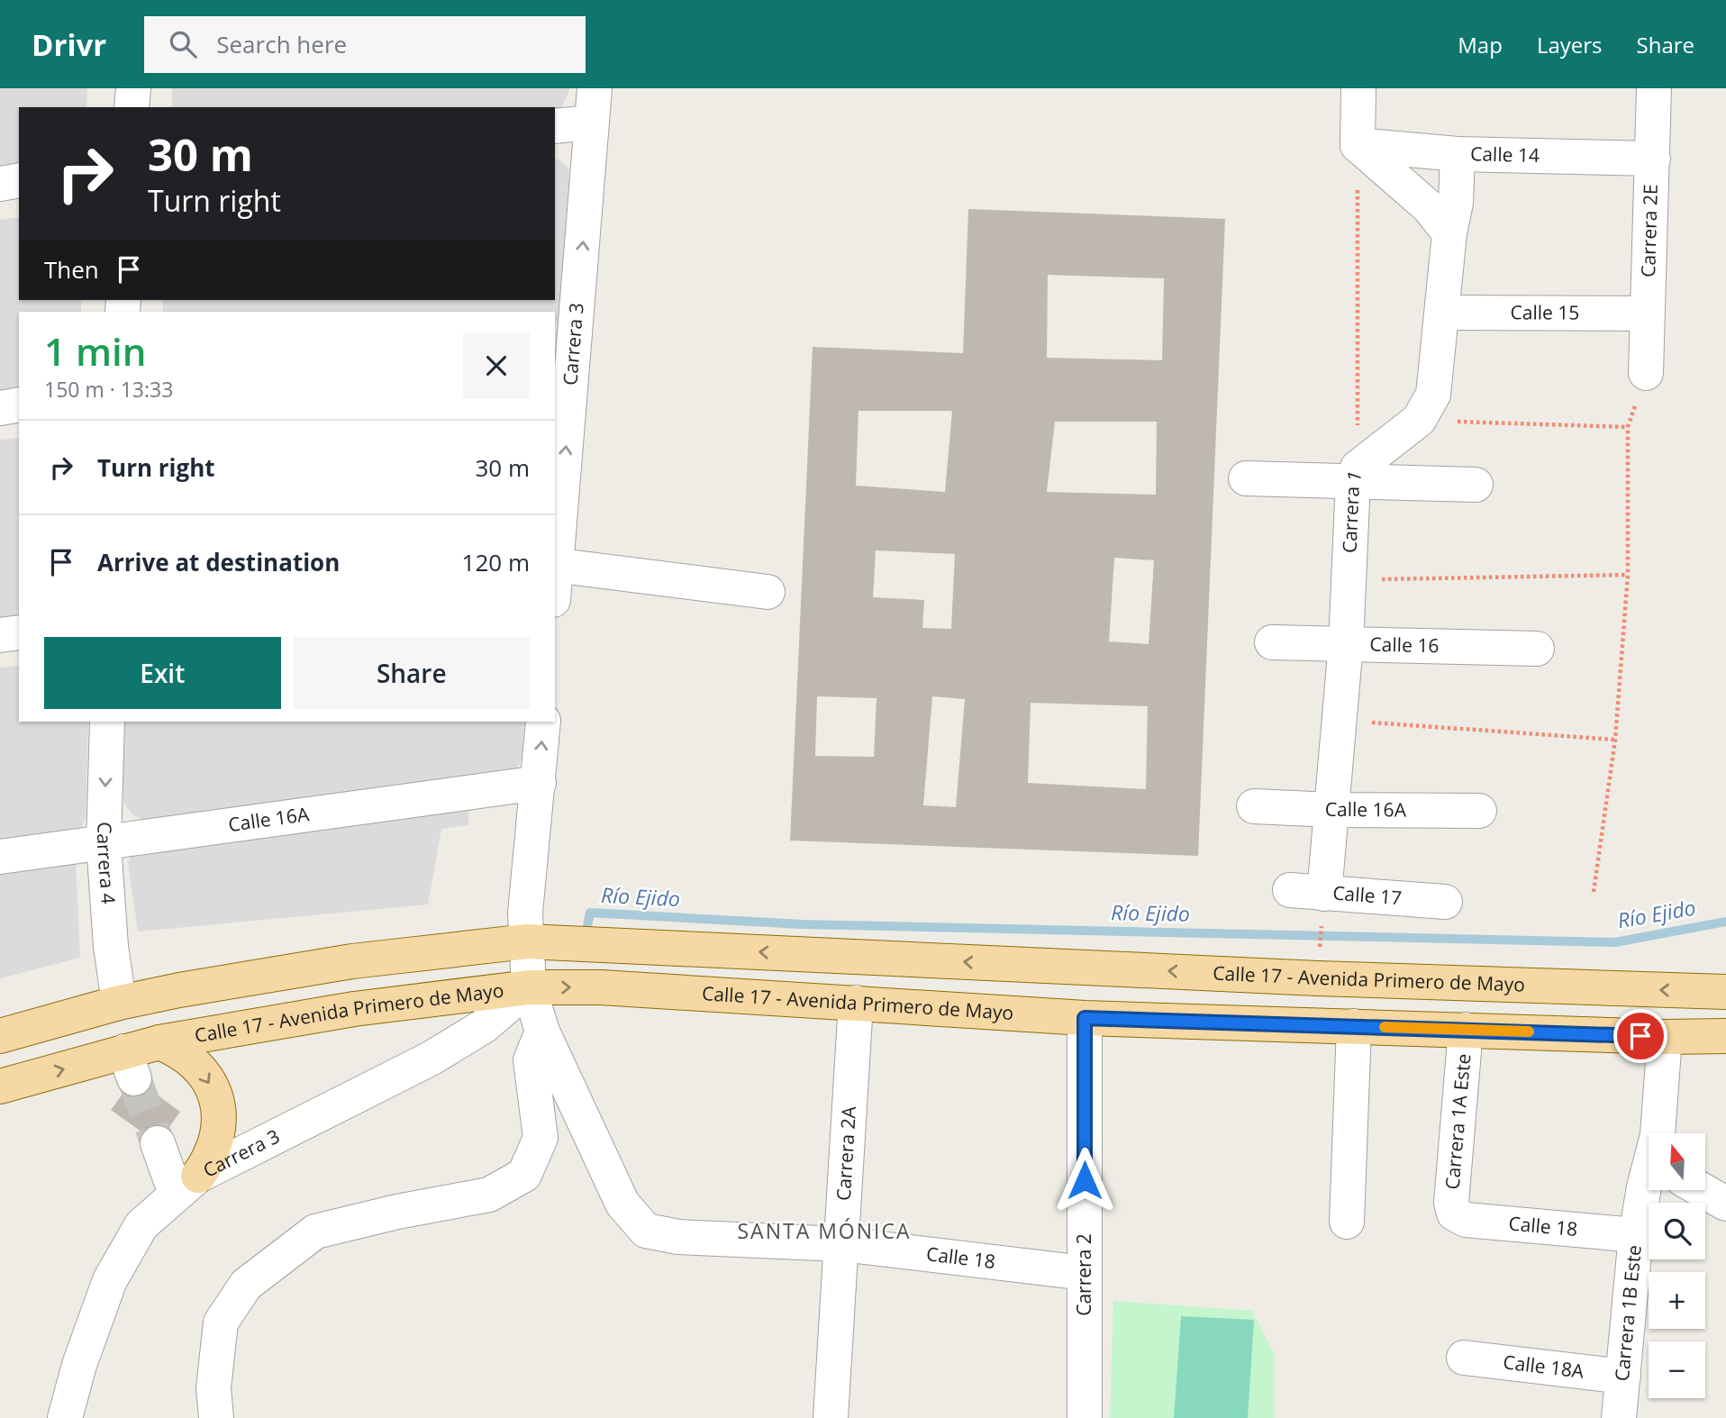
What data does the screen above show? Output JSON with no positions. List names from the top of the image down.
{
  "streets": {
    "main road": ["Calle 17 - Avenida Primero de Mayo"],
    "street": [
      "Calle 14",
      "Carrera 2E",
      "Calle 15",
      "Carrera 3",
      "Carrera 1",
      "Calle 16",
      "Calle 16A",
      "Carrera 4",
      "Calle 17",
      "Carrera 1A Este",
      "Carrera 2A",
      "Calle 18",
      "Carrera 2",
      "Carrera 1B Este",
      "Calle 18A"
    ]
  },
  "crossings": [
    ["Calle 14", "Carrera 2E"],
    ["Calle 14", "Carrera 1"],
    ["Carrera 2E", "Calle 15"],
    ["Calle 15", "Carrera 1"],
    ["Carrera 3", "Calle 17 - Avenida Primero de Mayo"],
    ["Carrera 1", "Calle 16"],
    ["Carrera 1", "Calle 16A"],
    ["Carrera 1", "Calle 17"],
    ["Calle 16A", "Carrera 4"],
    ["Carrera 4", "Calle 17 - Avenida Primero de Mayo"],
    ["Calle 17 - Avenida Primero de Mayo", "Carrera 1A Este"],
    ["Calle 17 - Avenida Primero de Mayo", "Carrera 2A"],
    ["Calle 17 - Avenida Primero de Mayo", "Carrera 2"],
    ["Calle 17 - Avenida Primero de Mayo", "Carrera 1B Este"],
    ["Carrera 1A Este", "Calle 18"],
    ["Carrera 2A", "Calle 18"],
    ["Calle 18", "Carrera 2"],
    ["Calle 18", "Carrera 1B Este"],
    ["Carrera 1B Este", "Calle 18A"]
  ],
  "one_way": ["Carrera 3", "Carrera 4"],
  "districts": ["SANTA MÓNICA"],
  "water": ["Río Ejido"],
  "north": "top",
  "page": {
    "header": "Drivr",
    "search": "Search here",
    "nav": ["Map", "Layers", "Share"],
    "turn": ["30 m", "Turn right"],
    "then": "Then",
    "heading": ["1 min", "150 m · 13:33"],
    "list": [
      {
        "name": "Turn right",
        "value": "30 m"
      },
      {
        "name": "Arrive at destination",
        "value": "120 m"
      }
    ],
    "buttons": ["Exit", "Share"],
    "map_buttons": ["+", "−"]
  }
}
